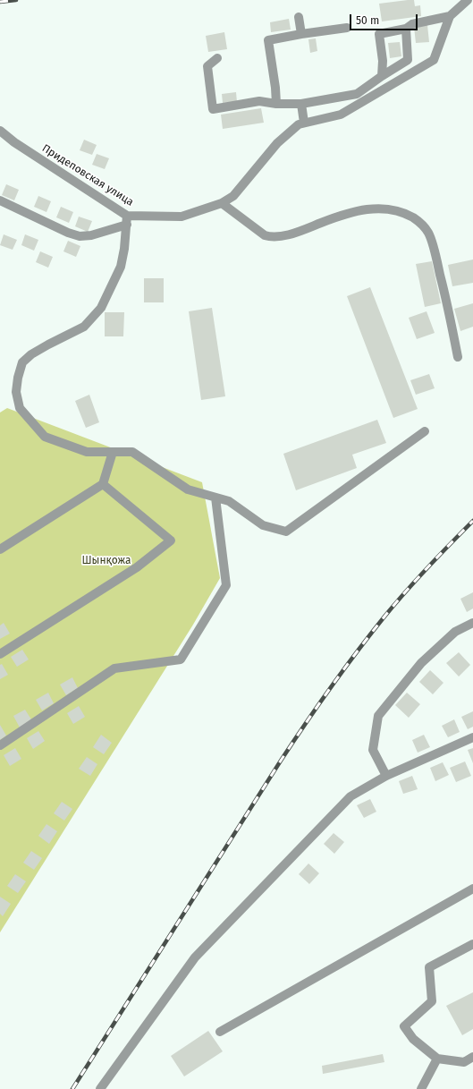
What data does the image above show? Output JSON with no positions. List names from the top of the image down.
{
  "streets": {
    "street": ["Придеповская улица"]
  },
  "parks": ["Шынқожа"],
  "scale_bar": "50 m"
}
